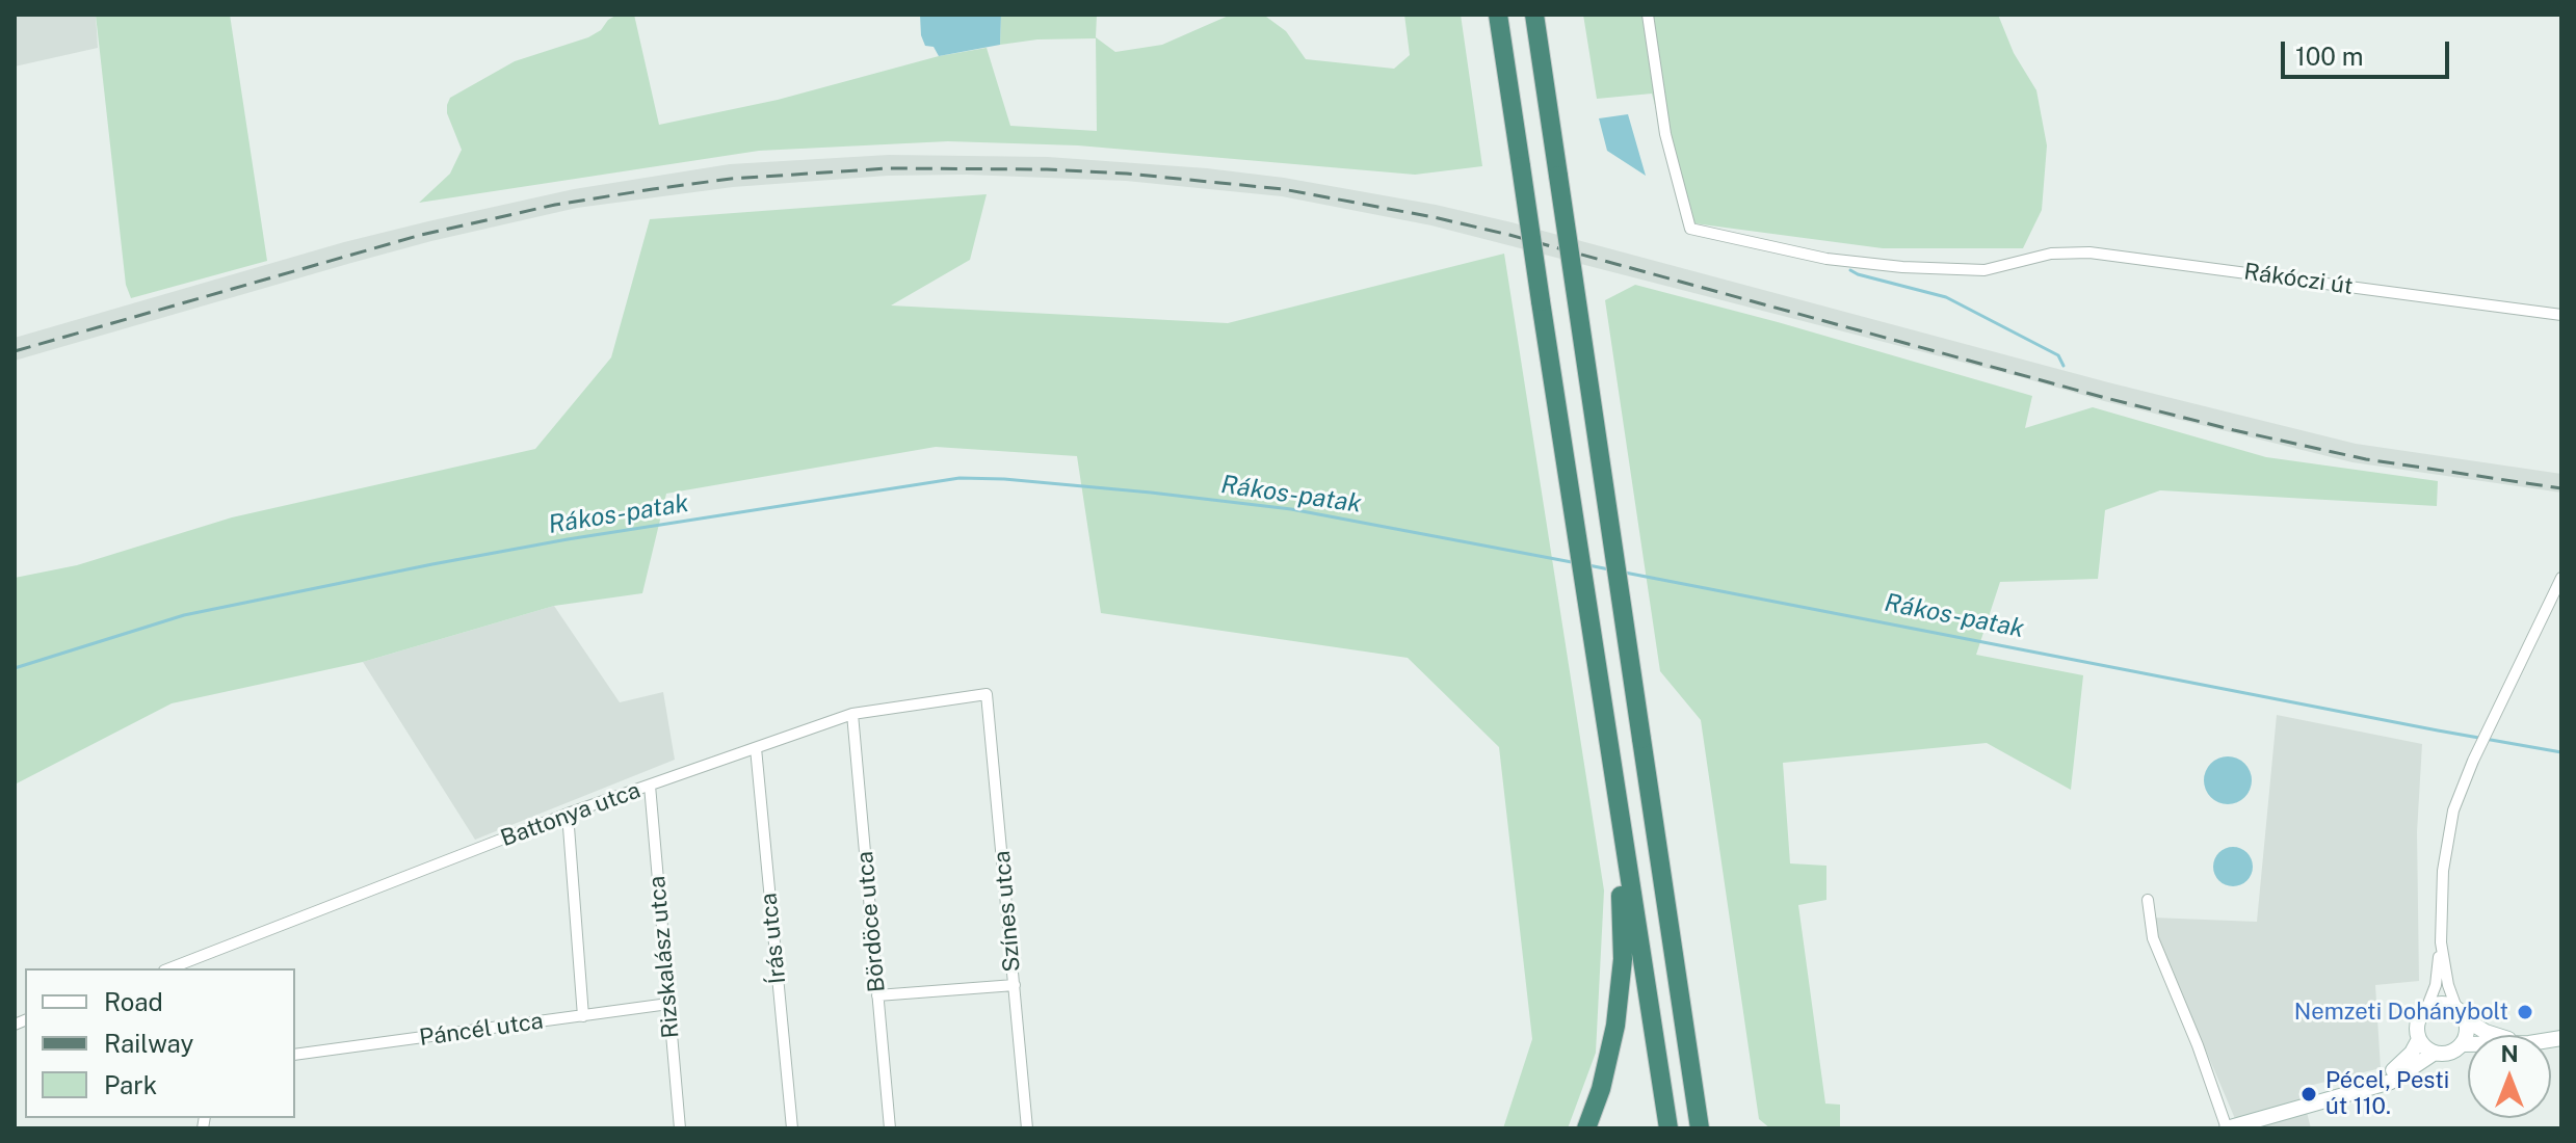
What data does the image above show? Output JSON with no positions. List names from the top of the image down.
{
  "streets": {
    "street": [
      "Rákóczi út",
      "Battonya utca",
      "Színes utca",
      "Bördöce utca",
      "Írás utca",
      "Rizskalász utca",
      "Páncél utca"
    ]
  },
  "crossings": [
    ["Battonya utca", "Színes utca"],
    ["Battonya utca", "Bördöce utca"],
    ["Battonya utca", "Írás utca"],
    ["Battonya utca", "Rizskalász utca"],
    ["Rizskalász utca", "Páncél utca"]
  ],
  "water": ["Rákos-patak"],
  "places": ["Nemzeti Dohánybolt", "Pécel, Pesti út 110."],
  "legend": ["Road", "Railway", "Park"],
  "scale_bar": "100 m",
  "north": "top"
}
